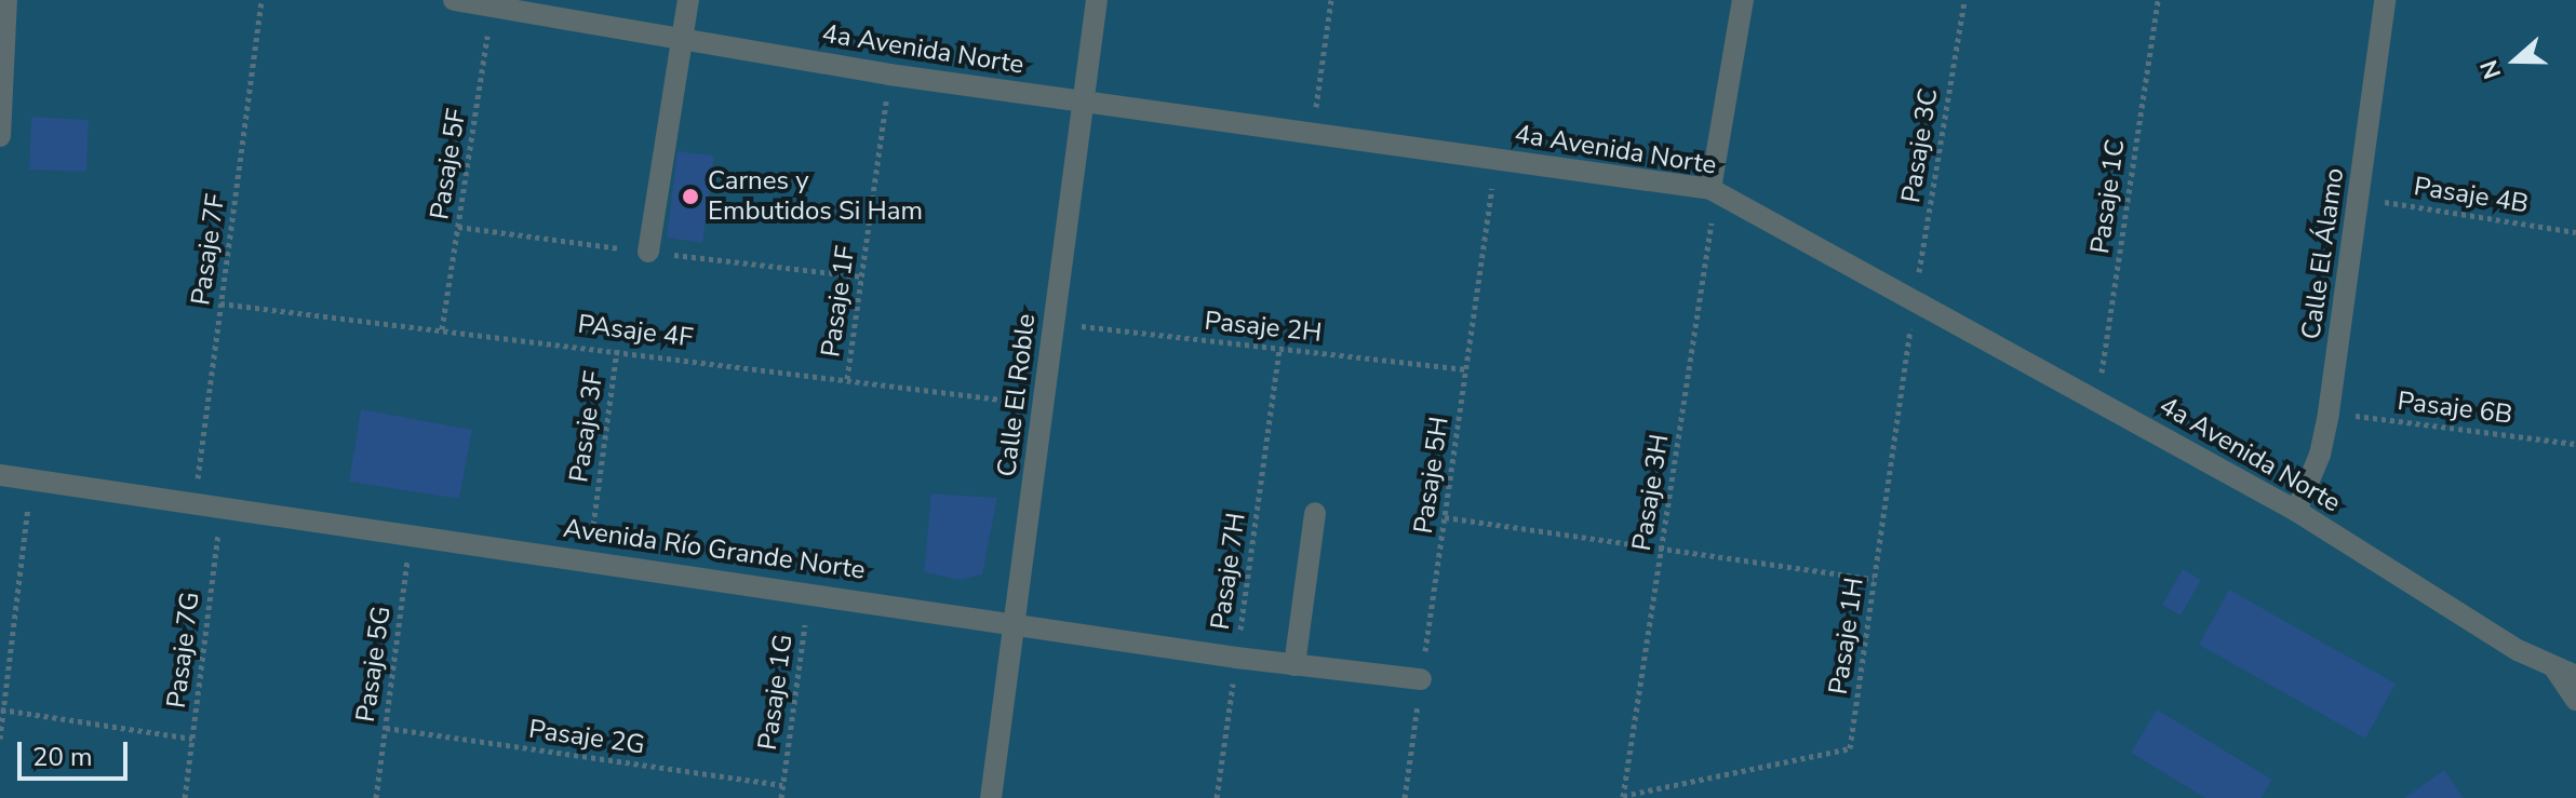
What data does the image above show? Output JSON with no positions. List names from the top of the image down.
{
  "streets": {
    "street": [
      "4a Avenida Norte",
      "Calle El Álamo",
      "Calle El Roble",
      "Avenida Río Grande Norte"
    ],
    "path": [
      "Pasaje 3C",
      "Pasaje 5F",
      "Pasaje 4B",
      "Pasaje 1C",
      "Pasaje 7F",
      "Pasaje 1F",
      "Pasaje 2H",
      "PAsaje 4F",
      "Pasaje 6B",
      "Pasaje 3F",
      "Pasaje 5H",
      "Pasaje 3H",
      "Pasaje 7H",
      "Pasaje 1H",
      "Pasaje 7G",
      "Pasaje 5G",
      "Pasaje 1G",
      "Pasaje 2G"
    ]
  },
  "crossings": [
    ["4a Avenida Norte", "Pasaje 3C"],
    ["4a Avenida Norte", "Pasaje 5F"],
    ["4a Avenida Norte", "Pasaje 1C"],
    ["4a Avenida Norte", "Calle El Álamo"],
    ["4a Avenida Norte", "Pasaje 1F"],
    ["4a Avenida Norte", "Calle El Roble"],
    ["4a Avenida Norte", "Pasaje 5H"],
    ["4a Avenida Norte", "Pasaje 3H"],
    ["4a Avenida Norte", "Pasaje 1H"],
    ["Pasaje 3C", "Pasaje 1H"],
    ["Pasaje 5F", "PAsaje 4F"],
    ["Pasaje 4B", "Calle El Álamo"],
    ["Pasaje 7F", "PAsaje 4F"],
    ["Pasaje 7F", "Avenida Río Grande Norte"],
    ["Calle El Álamo", "Pasaje 6B"],
    ["Pasaje 1F", "PAsaje 4F"],
    ["Pasaje 2H", "Calle El Roble"],
    ["Pasaje 2H", "Pasaje 5H"],
    ["Pasaje 2H", "Pasaje 7H"],
    ["PAsaje 4F", "Calle El Roble"],
    ["PAsaje 4F", "Pasaje 3F"],
    ["Calle El Roble", "Avenida Río Grande Norte"],
    ["Pasaje 3F", "Avenida Río Grande Norte"],
    ["Pasaje 5H", "Avenida Río Grande Norte"],
    ["Pasaje 3H", "Pasaje 1H"],
    ["Avenida Río Grande Norte", "Pasaje 7H"],
    ["Avenida Río Grande Norte", "Pasaje 7G"],
    ["Avenida Río Grande Norte", "Pasaje 5G"],
    ["Avenida Río Grande Norte", "Pasaje 1G"],
    ["Pasaje 5G", "Pasaje 2G"],
    ["Pasaje 1G", "Pasaje 2G"]
  ],
  "places": ["Carnes y Embutidos Si Ham"],
  "scale_bar": "20 m",
  "north": "left"
}
